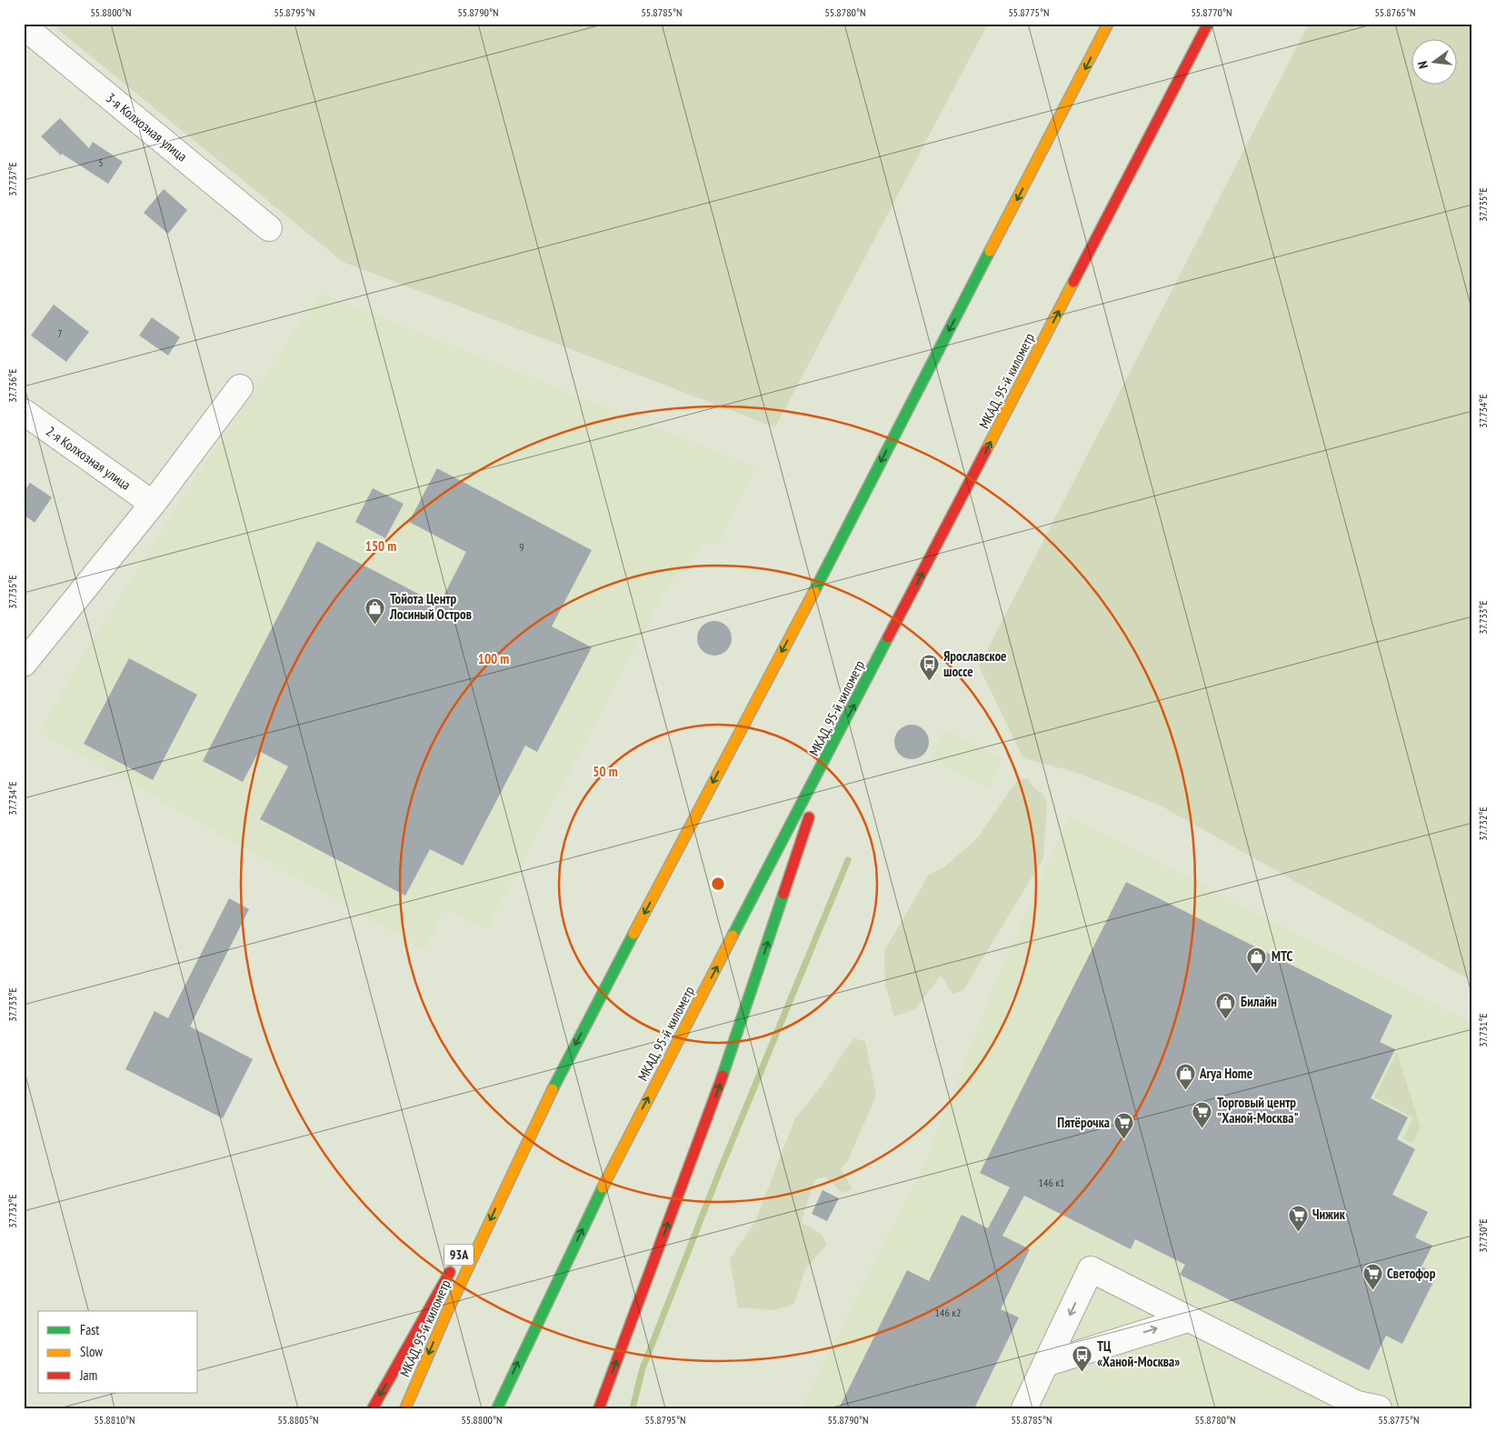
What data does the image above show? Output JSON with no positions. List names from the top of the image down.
{
  "streets": {
    "highway": ["МКАД, 95-й километр", "93A"],
    "street": ["3-я Колхозная улица", "2-я Колхозная улица"]
  },
  "places": {
    "shop": [
      "Тойота Центр Лосиный Остров",
      "МТС",
      "Билайн",
      "Arya Home"
    ],
    "bus stop": ["Ярославское шоссе", "ТЦ «Ханой-Москва»"],
    "supermarket": [
      "Торговый центр \"Ханой-Москва\"",
      "Пятёрочка",
      "Чижик",
      "Светофор"
    ]
  },
  "house_numbers": [
    "5",
    "7",
    "9",
    "146 к1",
    "146 к2"
  ],
  "legend": ["Fast", "Slow", "Jam"],
  "north": "left",
  "coordinates": [
    "55.8800°N",
    "55.8795°N",
    "55.8790°N",
    "55.8785°N",
    "55.8780°N",
    "55.8775°N",
    "55.8770°N",
    "55.8765°N",
    "37.737°E",
    "37.735°E",
    "37.736°E",
    "37.734°E",
    "37.733°E",
    "37.732°E",
    "37.731°E",
    "37.730°E",
    "55.8810°N",
    "55.8805°N"
  ],
  "rings": ["150 m", "100 m", "50 m"]
}
